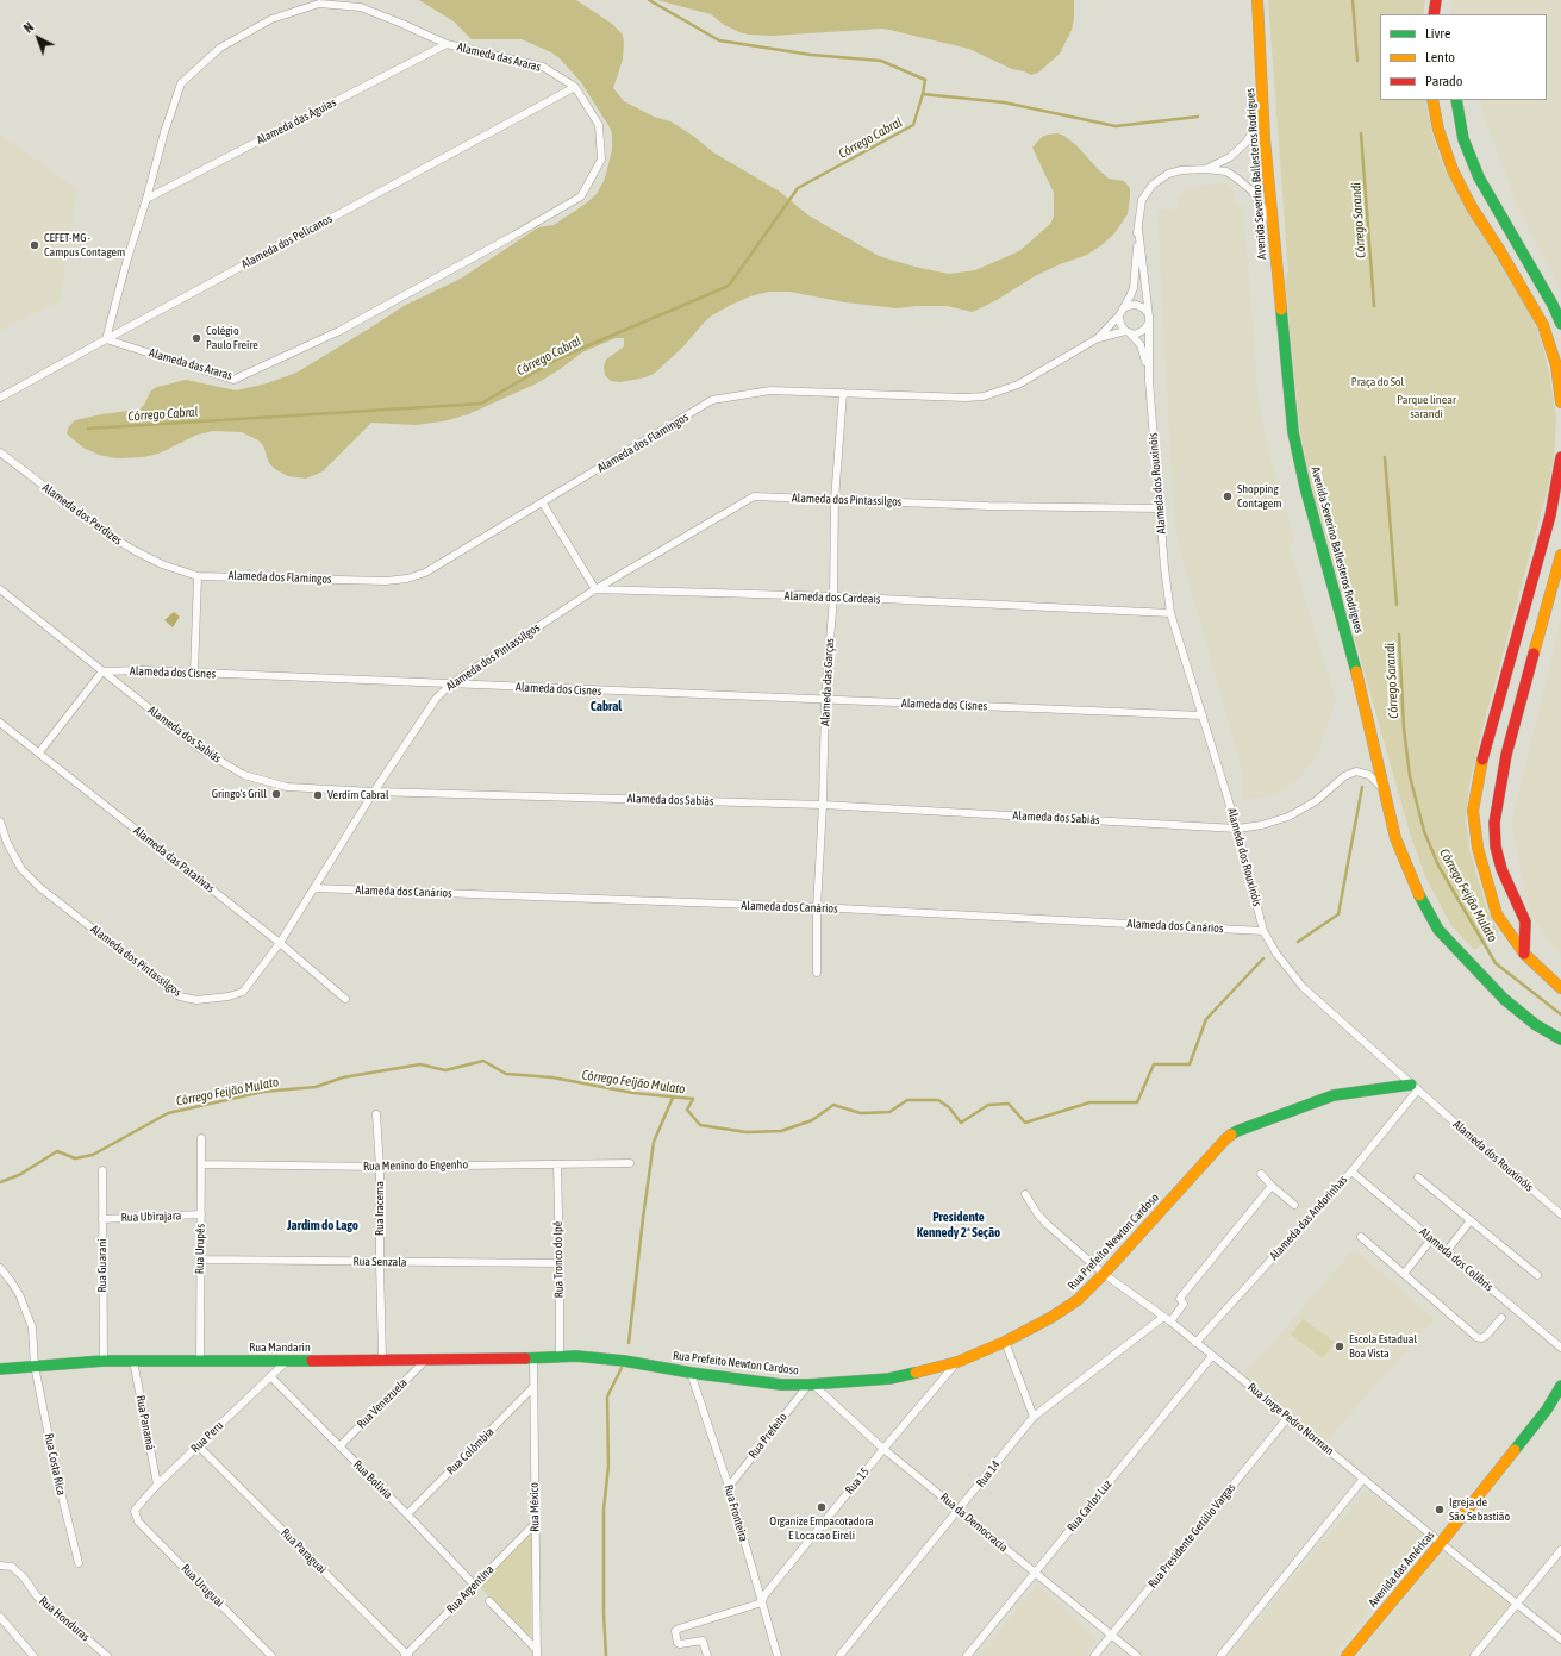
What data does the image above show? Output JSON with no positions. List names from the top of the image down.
{
  "streets": {
    "main road": [
      "Avenida Severino Ballesteros Rodrigues",
      "Rua Prefeito Newton Cardoso",
      "Rua Mandarin",
      "Avenida das Américas"
    ],
    "street": [
      "Alameda das Araras",
      "Alameda das Águias",
      "Alameda dos Pelicanos",
      "Alameda dos Flamingos",
      "Alameda dos Rouxinóis",
      "Alameda dos Pintassilgos",
      "Alameda dos Perdizes",
      "Alameda dos Cardeais",
      "Alameda dos Cisnes",
      "Alameda das Garças",
      "Alameda dos Sabiás",
      "Alameda das Patativas",
      "Alameda dos Canários",
      "Rua Menino do Engenho",
      "Rua Iracema",
      "Rua Ubirajara",
      "Alameda das Andorinhas",
      "Rua Urupês",
      "Rua Tronco do Ipê",
      "Alameda dos Colíbris",
      "Rua Senzala",
      "Rua Guarani",
      "Rua Venezuela",
      "Rua Jorge Pedro Norman",
      "Rua Panamá",
      "Rua Prefeito",
      "Rua Peru",
      "Rua Colômbia",
      "Rua Costa Rica",
      "Rua 14",
      "Rua Bolívia",
      "Rua 15",
      "Rua Carlos Luz",
      "Rua México",
      "Rua Fronteira",
      "Rua da Democracia",
      "Rua Presidente Getúlio Vargas",
      "Rua Paraguai",
      "Rua Uruguai",
      "Rua Argentina",
      "Rua Honduras"
    ]
  },
  "crossings": [
    ["Alameda das Araras", "Alameda das Águias"],
    ["Alameda das Araras", "Alameda dos Pelicanos"],
    ["Avenida Severino Ballesteros Rodrigues", "Alameda dos Sabiás"],
    ["Alameda dos Flamingos", "Alameda dos Rouxinóis"],
    ["Alameda dos Flamingos", "Alameda dos Perdizes"],
    ["Alameda dos Flamingos", "Alameda das Garças"],
    ["Alameda dos Rouxinóis", "Alameda dos Pintassilgos"],
    ["Alameda dos Rouxinóis", "Alameda dos Cardeais"],
    ["Alameda dos Rouxinóis", "Alameda dos Cisnes"],
    ["Alameda dos Rouxinóis", "Alameda dos Sabiás"],
    ["Alameda dos Rouxinóis", "Alameda dos Canários"],
    ["Alameda dos Rouxinóis", "Alameda das Andorinhas"],
    ["Alameda dos Rouxinóis", "Rua Prefeito Newton Cardoso"],
    ["Alameda dos Pintassilgos", "Alameda dos Cardeais"],
    ["Alameda dos Pintassilgos", "Alameda dos Cisnes"],
    ["Alameda dos Pintassilgos", "Alameda das Garças"],
    ["Alameda dos Pintassilgos", "Alameda dos Sabiás"],
    ["Alameda dos Pintassilgos", "Alameda das Patativas"],
    ["Alameda dos Pintassilgos", "Alameda dos Canários"],
    ["Alameda dos Cardeais", "Alameda das Garças"],
    ["Alameda dos Cisnes", "Alameda das Garças"],
    ["Alameda dos Cisnes", "Alameda dos Sabiás"],
    ["Alameda das Garças", "Alameda dos Sabiás"],
    ["Alameda das Garças", "Alameda dos Canários"],
    ["Rua Menino do Engenho", "Rua Iracema"],
    ["Rua Menino do Engenho", "Rua Urupês"],
    ["Rua Menino do Engenho", "Rua Tronco do Ipê"],
    ["Rua Iracema", "Rua Senzala"],
    ["Rua Iracema", "Rua Mandarin"],
    ["Rua Ubirajara", "Rua Urupês"],
    ["Rua Ubirajara", "Rua Guarani"],
    ["Alameda das Andorinhas", "Rua Prefeito Newton Cardoso"],
    ["Alameda das Andorinhas", "Alameda dos Colíbris"],
    ["Alameda das Andorinhas", "Rua Jorge Pedro Norman"],
    ["Rua Prefeito Newton Cardoso", "Rua Tronco do Ipê"],
    ["Rua Prefeito Newton Cardoso", "Rua Mandarin"],
    ["Rua Prefeito Newton Cardoso", "Rua Jorge Pedro Norman"],
    ["Rua Prefeito Newton Cardoso", "Rua Prefeito"],
    ["Rua Prefeito Newton Cardoso", "Rua 15"],
    ["Rua Prefeito Newton Cardoso", "Rua Fronteira"],
    ["Rua Prefeito Newton Cardoso", "Rua da Democracia"],
    ["Rua Urupês", "Rua Senzala"],
    ["Rua Urupês", "Rua Mandarin"],
    ["Rua Tronco do Ipê", "Rua Senzala"],
    ["Rua Tronco do Ipê", "Rua Mandarin"],
    ["Rua Guarani", "Rua Mandarin"],
    ["Rua Mandarin", "Rua Venezuela"],
    ["Rua Mandarin", "Rua Panamá"],
    ["Rua Mandarin", "Rua Peru"],
    ["Rua Mandarin", "Rua Costa Rica"],
    ["Rua Mandarin", "Rua México"],
    ["Rua Venezuela", "Rua Bolívia"],
    ["Rua Jorge Pedro Norman", "Rua 14"],
    ["Rua Jorge Pedro Norman", "Rua Carlos Luz"],
    ["Rua Jorge Pedro Norman", "Rua Presidente Getúlio Vargas"],
    ["Rua Jorge Pedro Norman", "Avenida das Américas"],
    ["Rua Panamá", "Rua Peru"],
    ["Rua Prefeito", "Rua Fronteira"],
    ["Rua Prefeito", "Rua da Democracia"],
    ["Rua Peru", "Rua Bolívia"],
    ["Rua Peru", "Rua Paraguai"],
    ["Rua Peru", "Rua Uruguai"],
    ["Rua Colômbia", "Rua Bolívia"],
    ["Rua Colômbia", "Rua México"],
    ["Rua 14", "Rua da Democracia"],
    ["Rua Bolívia", "Rua Argentina"],
    ["Rua 15", "Rua Fronteira"],
    ["Rua 15", "Rua da Democracia"],
    ["Rua Carlos Luz", "Rua da Democracia"],
    ["Rua México", "Rua Argentina"],
    ["Rua da Democracia", "Rua Presidente Getúlio Vargas"],
    ["Rua Paraguai", "Rua Argentina"]
  ],
  "districts": ["Cabral", "Presidente Kennedy 2ª Seção", "Jardim do Lago"],
  "water": ["Córrego Cabral", "Córrego Sarandi", "Córrego Feijão Mulato"],
  "parks": ["Praça do Sol", "Parque linear sarandi"],
  "places": [
    "CEFET-MG - Campus Contagem",
    "Colégio Paulo Freire",
    "Shopping Contagem",
    "Gringo's Grill",
    "Verdim Cabral",
    "Escola Estadual Boa Vista",
    "Organize Empacotadora E Locacao Eireli",
    "Igreja de São Sebastião"
  ],
  "legend": ["Livre", "Lento", "Parado"],
  "north": "top left"
}
